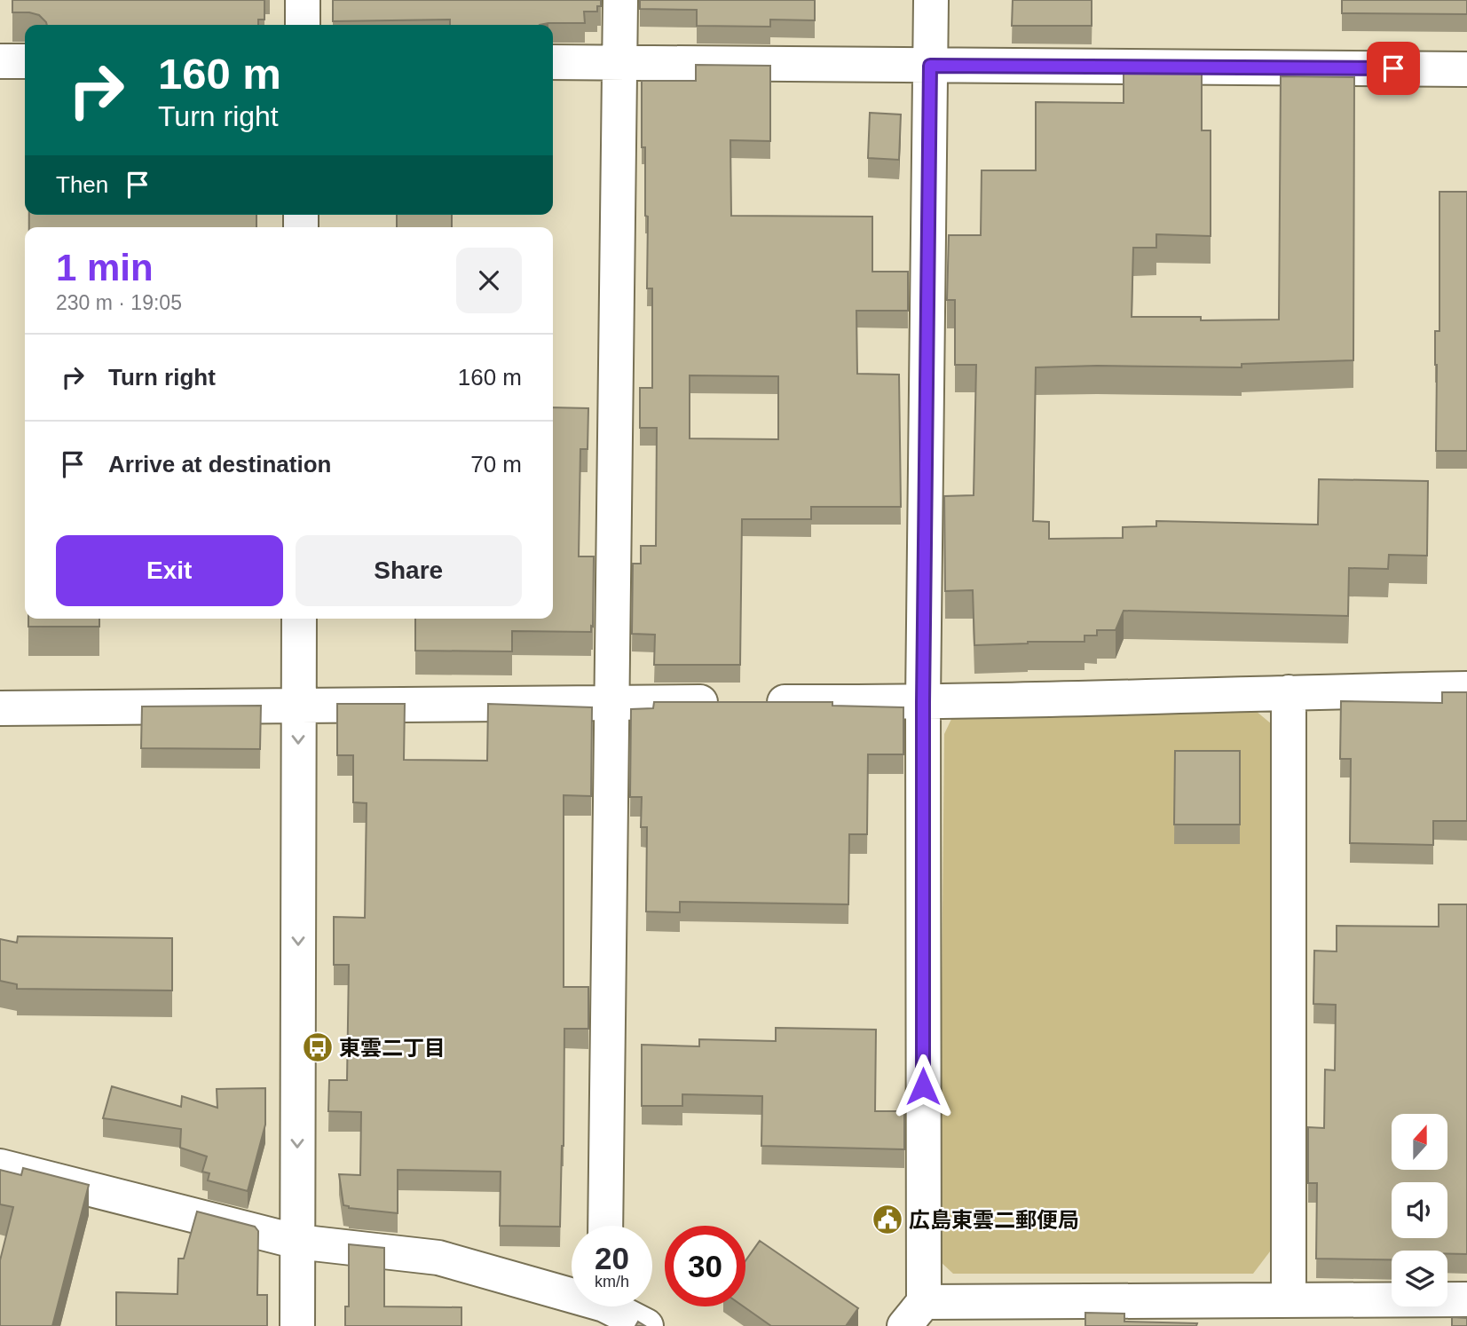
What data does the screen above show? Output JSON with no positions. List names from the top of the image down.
{
  "places": {
    "bus stop": ["東雲二丁目"],
    "public building": ["広島東雲二郵便局"]
  },
  "north": "top",
  "page": {
    "turn": ["160 m", "Turn right"],
    "then": "Then",
    "heading": ["1 min", "230 m · 19:05"],
    "list": [
      {
        "name": "Turn right",
        "value": "160 m"
      },
      {
        "name": "Arrive at destination",
        "value": "70 m"
      }
    ],
    "buttons": ["Exit", "Share"],
    "speed": "20 km/h",
    "limit": "30"
  }
}
